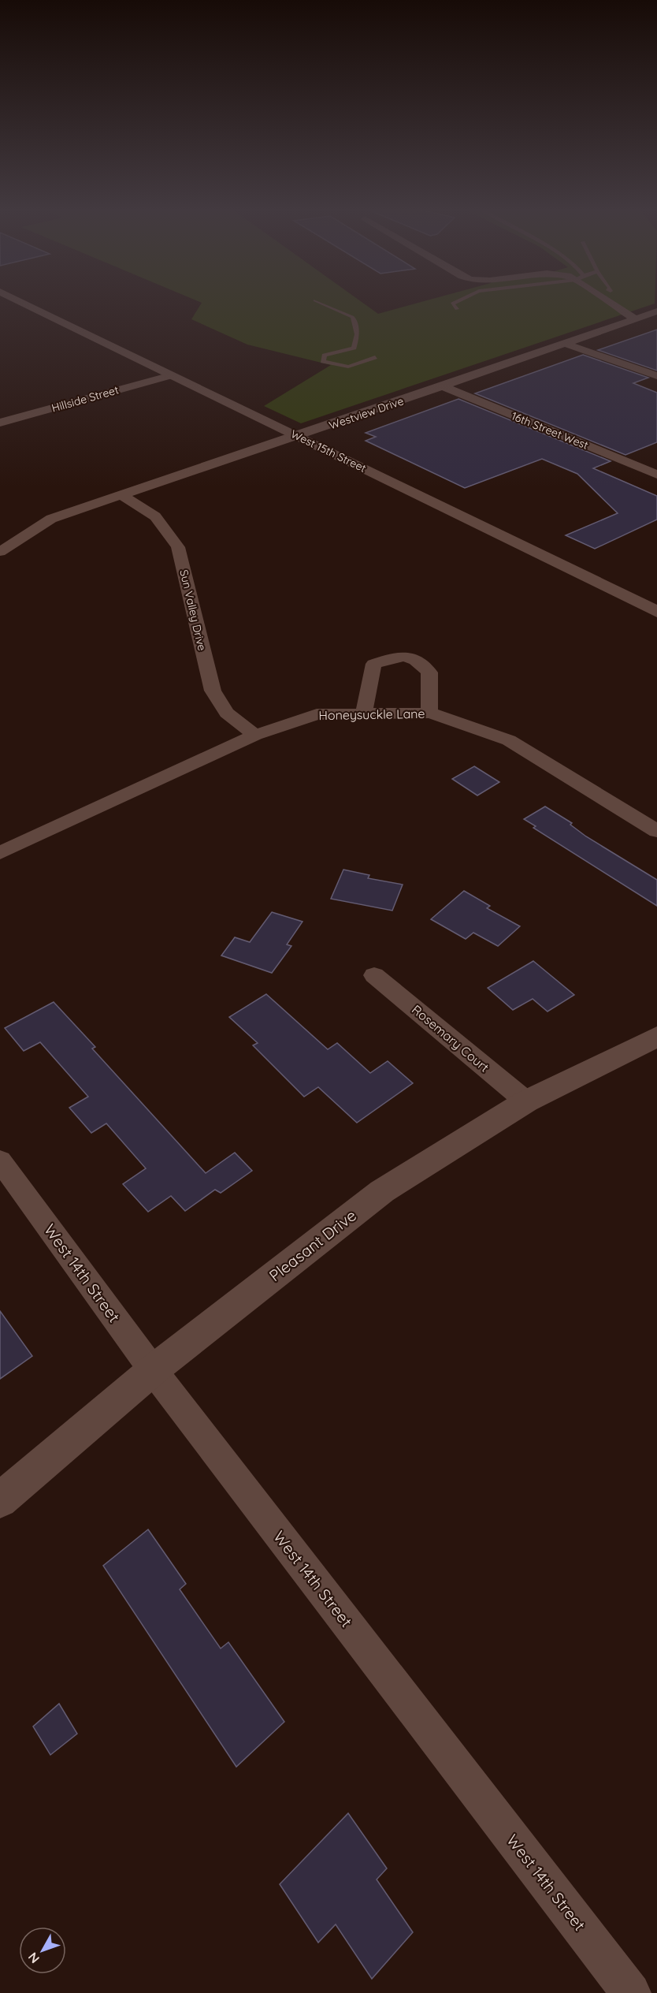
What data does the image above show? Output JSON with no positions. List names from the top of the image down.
{
  "streets": {
    "street": [
      "Hillside Street",
      "Westview Drive",
      "16th Street West",
      "West 15th Street",
      "Sun Valley Drive",
      "Honeysuckle Lane",
      "Rosemary Court",
      "Pleasant Drive",
      "West 14th Street"
    ]
  },
  "crossings": [
    ["Hillside Street", "West 15th Street"],
    ["Westview Drive", "16th Street West"],
    ["Westview Drive", "West 15th Street"],
    ["Westview Drive", "Sun Valley Drive"],
    ["Sun Valley Drive", "Honeysuckle Lane"],
    ["Rosemary Court", "Pleasant Drive"],
    ["Pleasant Drive", "West 14th Street"]
  ],
  "north": "bottom left"
}
